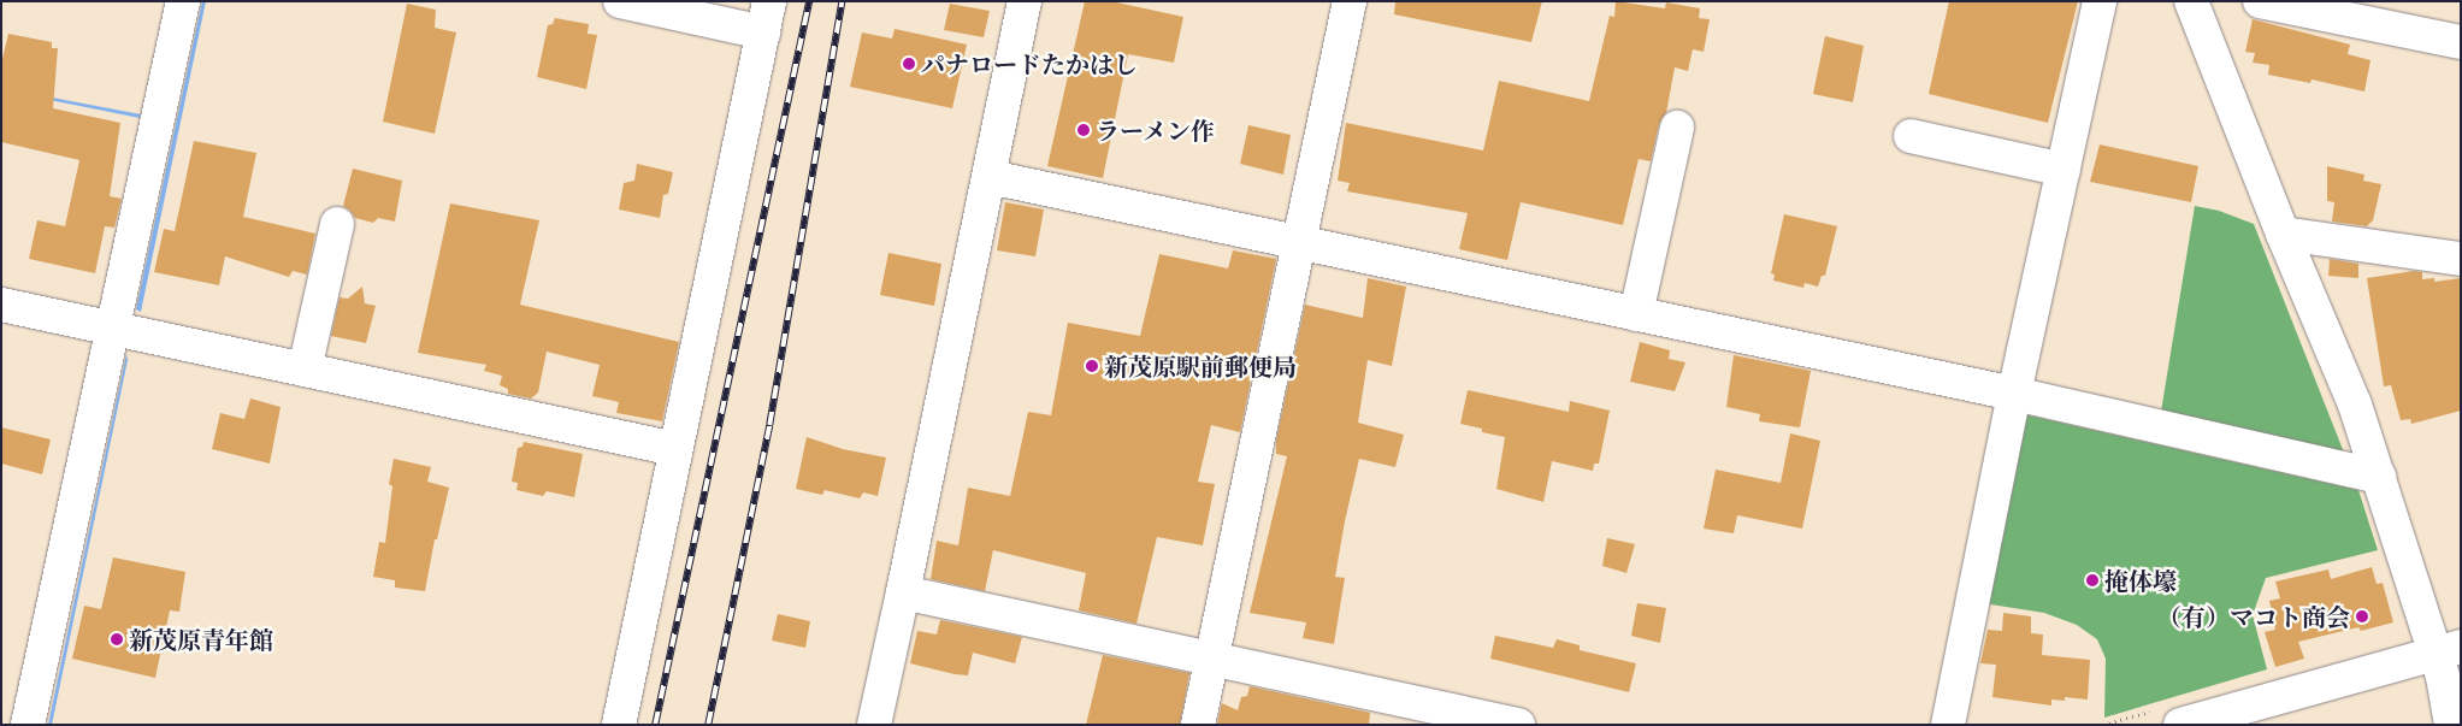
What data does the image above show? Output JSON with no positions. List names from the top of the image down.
{
  "places": [
    "パナロードたかはし",
    "ラーメン作",
    "新茂原駅前郵便局",
    "掩体壕",
    "（有）マコト商会",
    "新茂原青年館"
  ]
}
